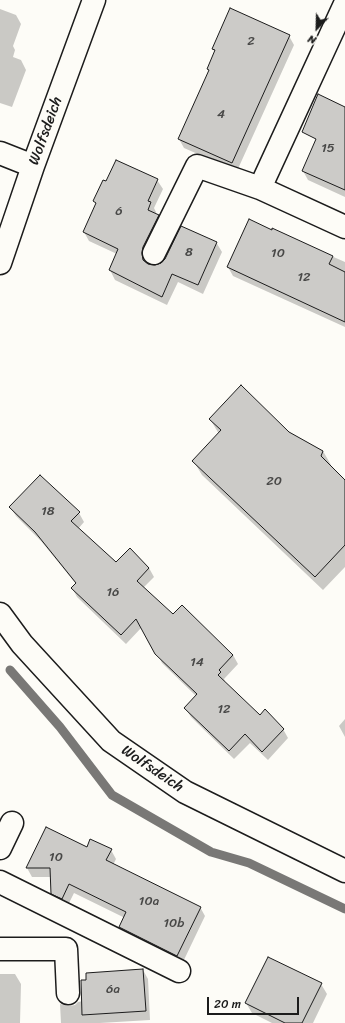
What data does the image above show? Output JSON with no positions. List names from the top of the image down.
{
  "streets": {
    "street": ["Wolfsdeich"]
  },
  "house_numbers": [
    "2",
    "4",
    "15",
    "6",
    "8",
    "10",
    "12",
    "20",
    "18",
    "16",
    "14",
    "12",
    "10",
    "10a",
    "10b",
    "6a"
  ],
  "scale_bar": "20 m",
  "north": "bottom left"
}
